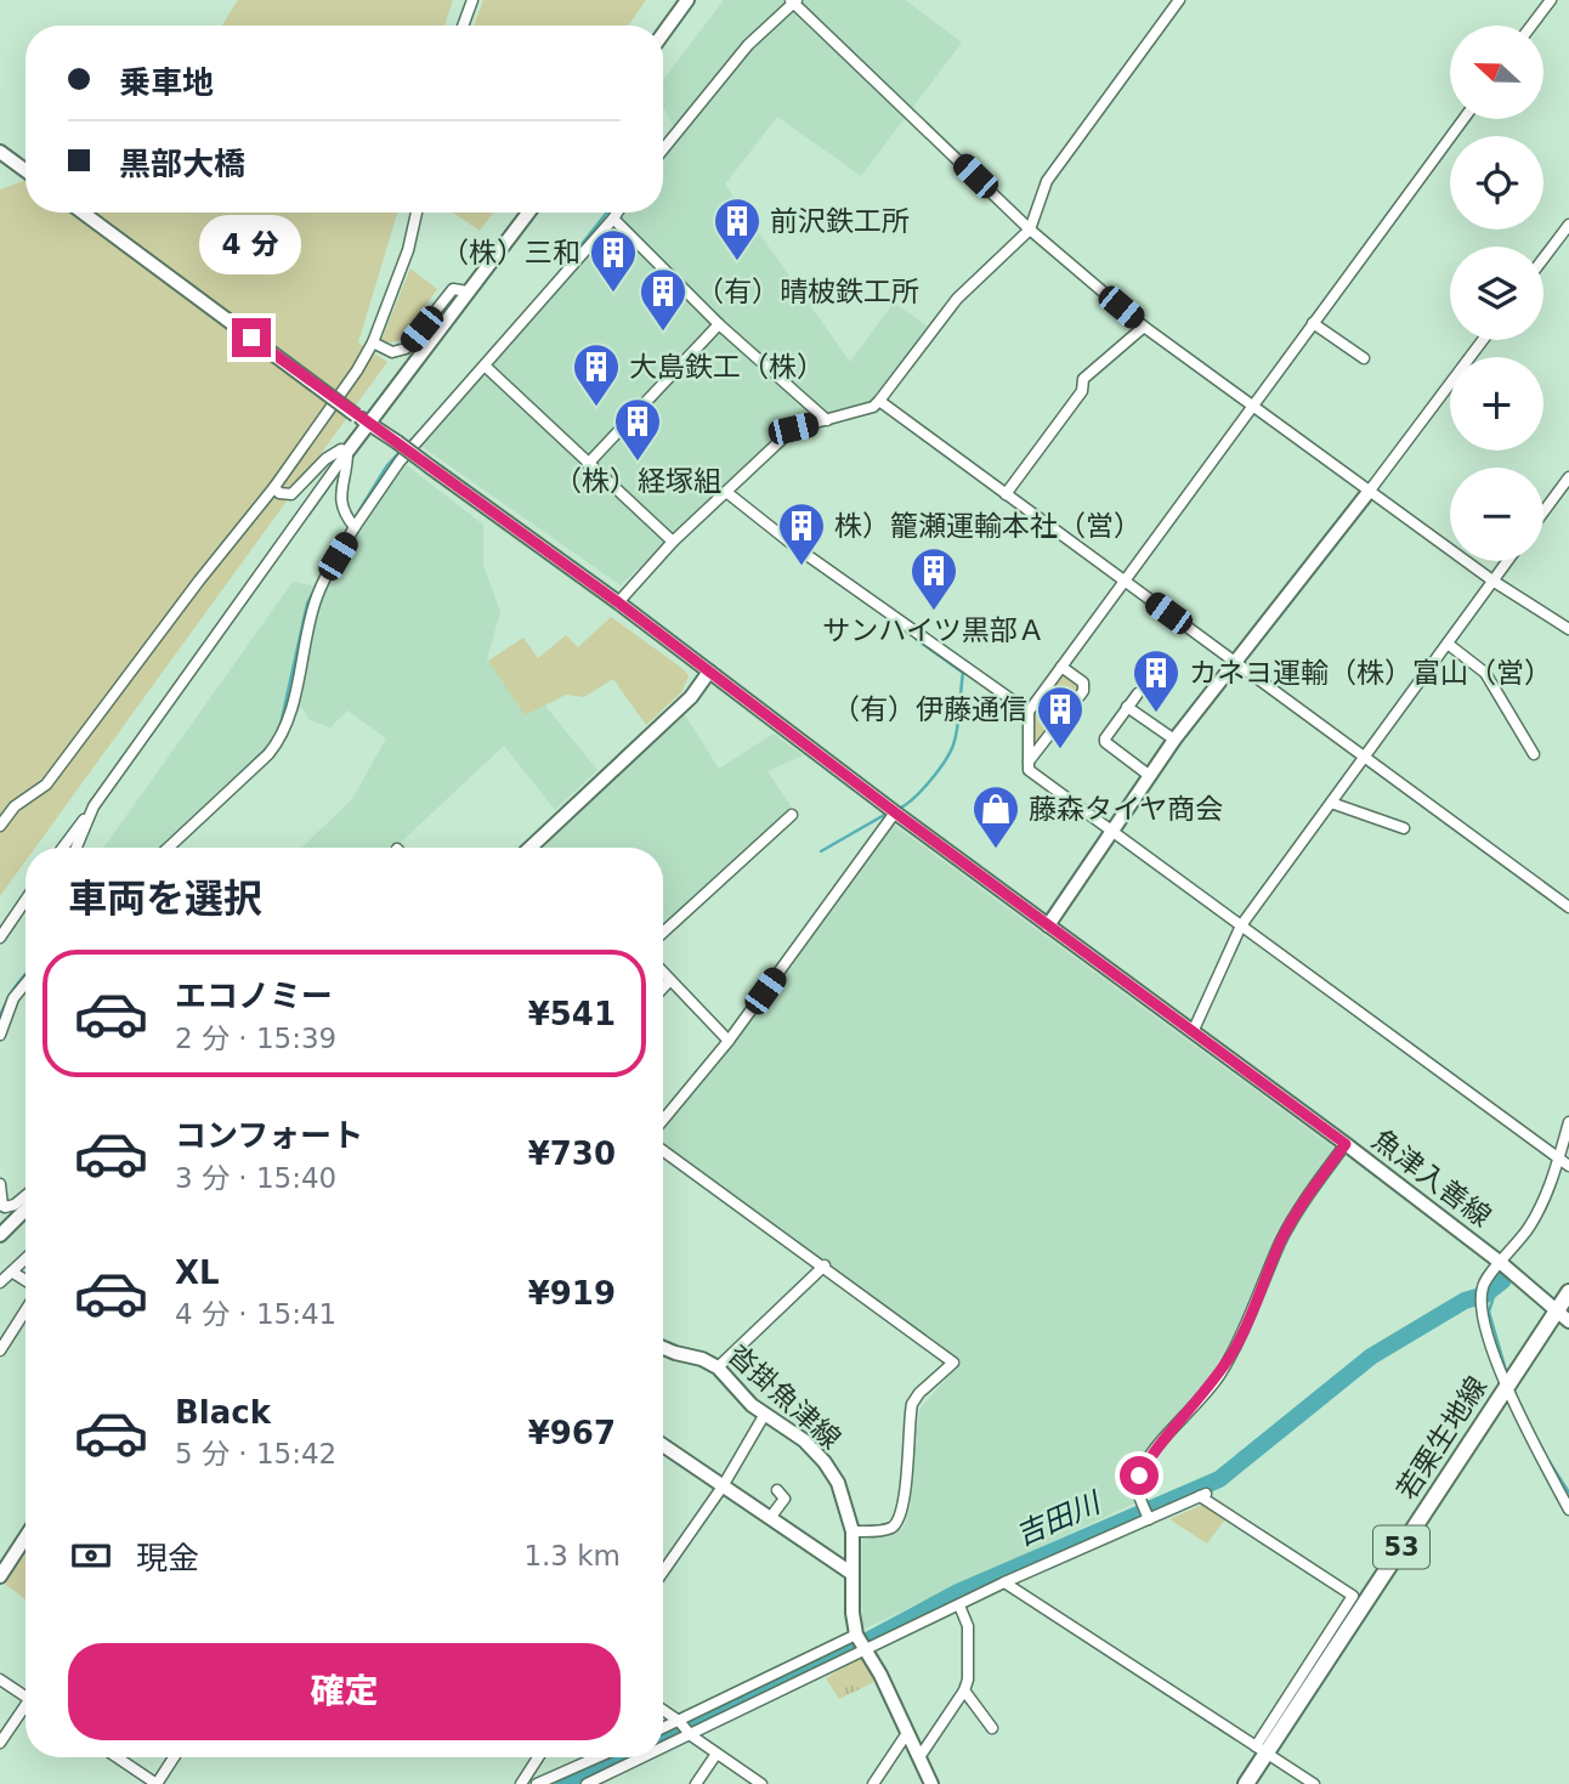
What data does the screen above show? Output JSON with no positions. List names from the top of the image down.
{
  "streets": {
    "main road": [
      "魚津入善線",
      "沓掛魚津線",
      "若栗生地線",
      "53"
    ]
  },
  "crossings": [
    ["魚津入善線", "若栗生地線"]
  ],
  "water": ["吉田川"],
  "places": {
    "building": [
      "前沢鉄工所",
      "（株）三和",
      "（有）晴柀鉄工所",
      "大島鉄工（株）",
      "（株）経塚組",
      "株）籠瀬運輸本社（営）",
      "サンハイツ黒部Ａ",
      "カネヨ運輸（株）富山（営）",
      "（有）伊藤通信"
    ],
    "shop": ["藤森タイヤ商会"]
  },
  "north": "left",
  "page": {
    "map_buttons": ["+", "−"],
    "banner": ["乗車地", "黒部大橋"],
    "bubble": "4 分",
    "heading": "車両を選択",
    "list": [
      {
        "name": "エコノミー",
        "note": "2 分 · 15:39",
        "value": "¥541"
      },
      {
        "name": "コンフォート",
        "note": "3 分 · 15:40",
        "value": "¥730"
      },
      {
        "name": "XL",
        "note": "4 分 · 15:41",
        "value": "¥919"
      },
      {
        "name": "Black",
        "note": "5 分 · 15:42",
        "value": "¥967"
      }
    ],
    "pay": ["現金", "1.3 km"],
    "buttons": "確定"
  }
}
